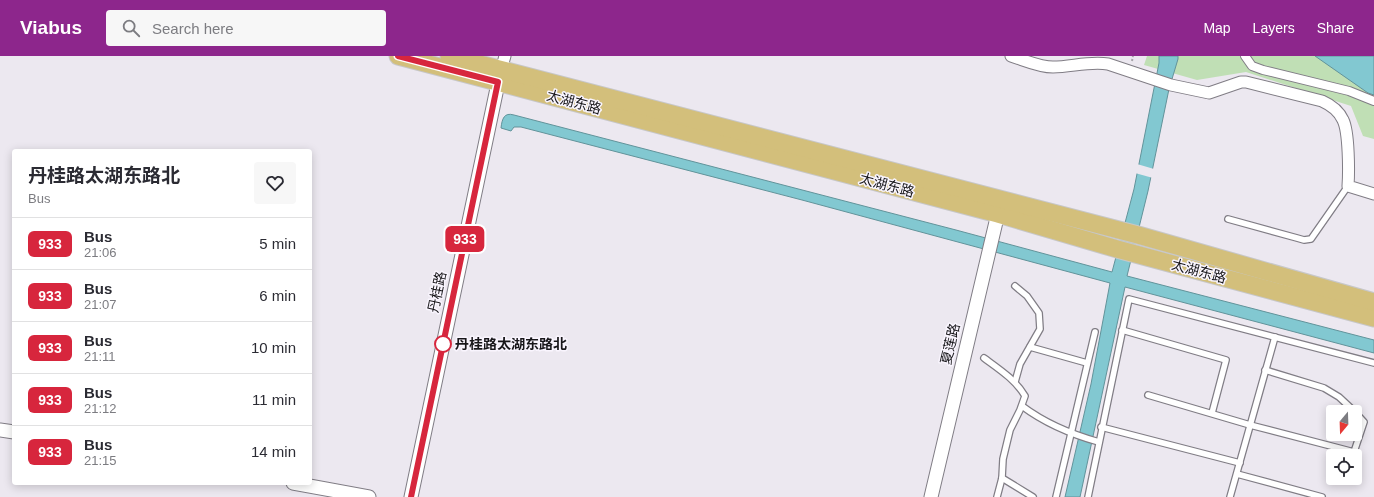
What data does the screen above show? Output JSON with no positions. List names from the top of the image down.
{
  "streets": {
    "main road": ["太湖东路"],
    "street": ["丹桂路", "夏莲路"]
  },
  "crossings": [
    ["太湖东路", "丹桂路"],
    ["太湖东路", "夏莲路"]
  ],
  "places": ["丹桂路太湖东路北"],
  "lines": ["bus line 933"],
  "north": "bottom",
  "page": {
    "header": "Viabus",
    "search": "Search here",
    "nav": ["Map", "Layers", "Share"],
    "on_map": "933",
    "heading": ["丹桂路太湖东路北", "Bus"],
    "list": [
      {
        "mark": "933",
        "name": "Bus",
        "note": "21:06",
        "value": "5 min"
      },
      {
        "mark": "933",
        "name": "Bus",
        "note": "21:07",
        "value": "6 min"
      },
      {
        "mark": "933",
        "name": "Bus",
        "note": "21:11",
        "value": "10 min"
      },
      {
        "mark": "933",
        "name": "Bus",
        "note": "21:12",
        "value": "11 min"
      },
      {
        "mark": "933",
        "name": "Bus",
        "note": "21:15",
        "value": "14 min"
      }
    ]
  }
}
